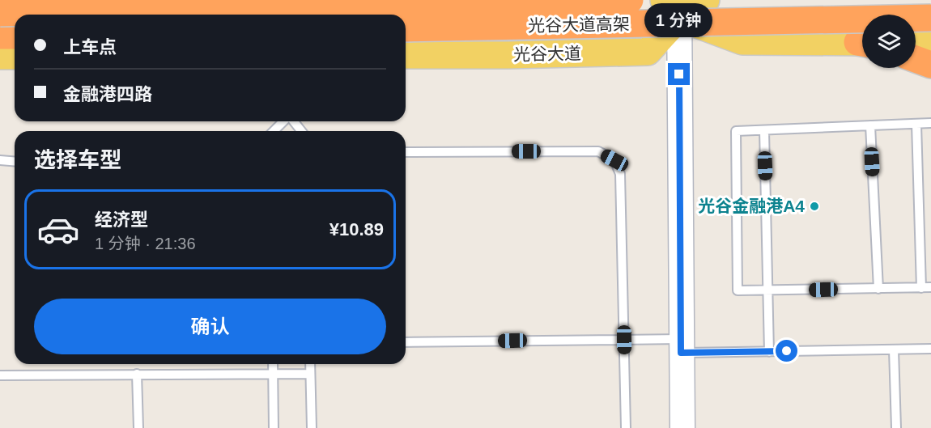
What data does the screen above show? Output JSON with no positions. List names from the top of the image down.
{
  "streets": {
    "highway": ["光谷大道高架"],
    "main road": ["光谷大道"]
  },
  "places": ["光谷金融港A4"],
  "page": {
    "bubble": "1 分钟",
    "banner": ["上车点", "金融港四路"],
    "heading": "选择车型",
    "list": [
      {
        "name": "经济型",
        "note": "1 分钟 · 21:36",
        "value": "¥10.89"
      }
    ],
    "buttons": "确认"
  }
}
